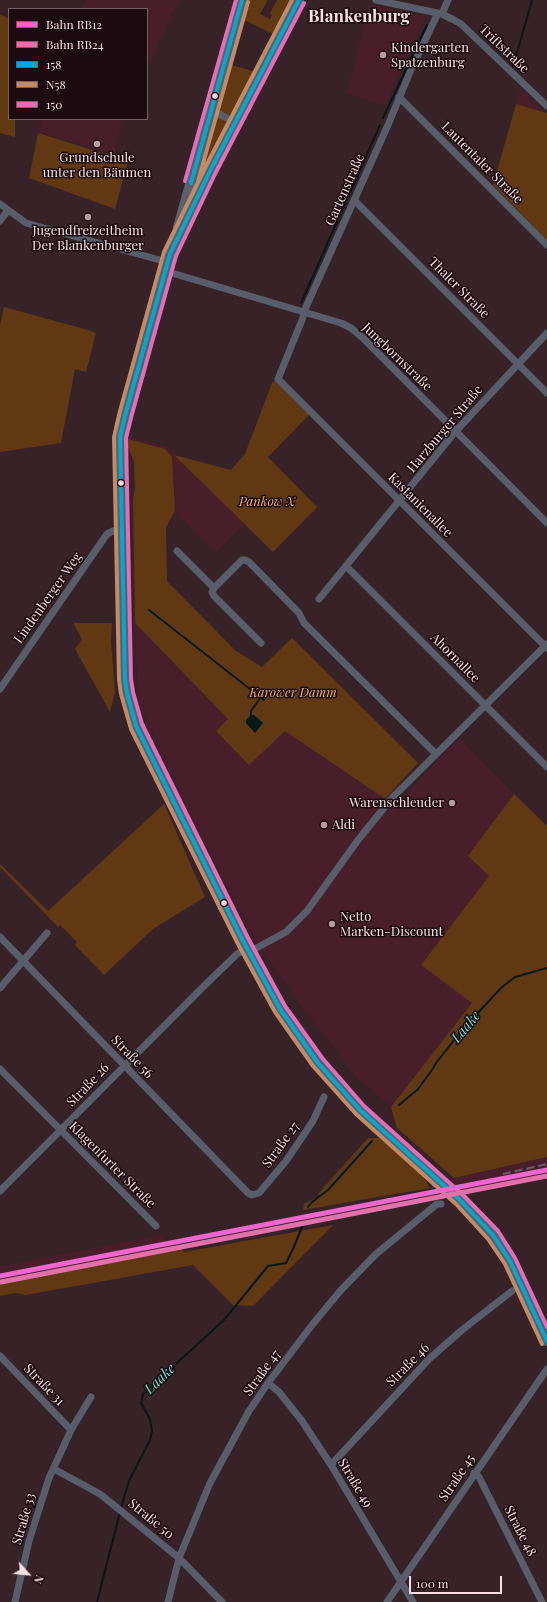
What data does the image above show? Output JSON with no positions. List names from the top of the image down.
{
  "streets": {
    "street": [
      "Triftstraße",
      "Lautentaler Straße",
      "Gartenstraße",
      "Thaler Straße",
      "Jungbornstraße",
      "Harzburger Straße",
      "Kastanienallee",
      "Lindenberger Weg",
      "Ahornallee",
      "Straße 56",
      "Straße 26",
      "Straße 27",
      "Klagenfurter Straße",
      "Straße 46",
      "Straße 47",
      "Straße 31",
      "Straße 45",
      "Straße 49",
      "Straße 33",
      "Straße 50",
      "Straße 48"
    ]
  },
  "crossings": [
    ["Triftstraße", "Gartenstraße"],
    ["Lautentaler Straße", "Gartenstraße"],
    ["Gartenstraße", "Thaler Straße"],
    ["Gartenstraße", "Jungbornstraße"],
    ["Gartenstraße", "Kastanienallee"],
    ["Thaler Straße", "Harzburger Straße"],
    ["Jungbornstraße", "Harzburger Straße"],
    ["Harzburger Straße", "Kastanienallee"],
    ["Harzburger Straße", "Ahornallee"],
    ["Kastanienallee", "Straße 26"],
    ["Ahornallee", "Straße 26"],
    ["Straße 56", "Straße 26"],
    ["Straße 56", "Straße 27"],
    ["Straße 26", "Klagenfurter Straße"],
    ["Straße 46", "Straße 49"],
    ["Straße 47", "Straße 49"],
    ["Straße 47", "Straße 50"],
    ["Straße 31", "Straße 33"],
    ["Straße 31", "Straße 50"],
    ["Straße 45", "Straße 49"],
    ["Straße 45", "Straße 48"],
    ["Straße 33", "Straße 50"]
  ],
  "districts": ["Blankenburg"],
  "water": ["Laake"],
  "parks": ["Pankow X", "Karower Damm"],
  "places": [
    "Kindergarten Spatzenburg",
    "Grundschule unter den Bäumen",
    "Jugendfreizeitheim Der Blankenburger",
    "Warenschleuder",
    "Aldi",
    "Netto Marken-Discount"
  ],
  "lines": [
    "transit line 158",
    "transit line N58",
    "transit line 150",
    "rail line RB12",
    "rail line RB24"
  ],
  "legend": [
    "Bahn RB12",
    "Bahn RB24",
    "158",
    "N58",
    "150"
  ],
  "scale_bar": "100 m",
  "north": "bottom right"
}
